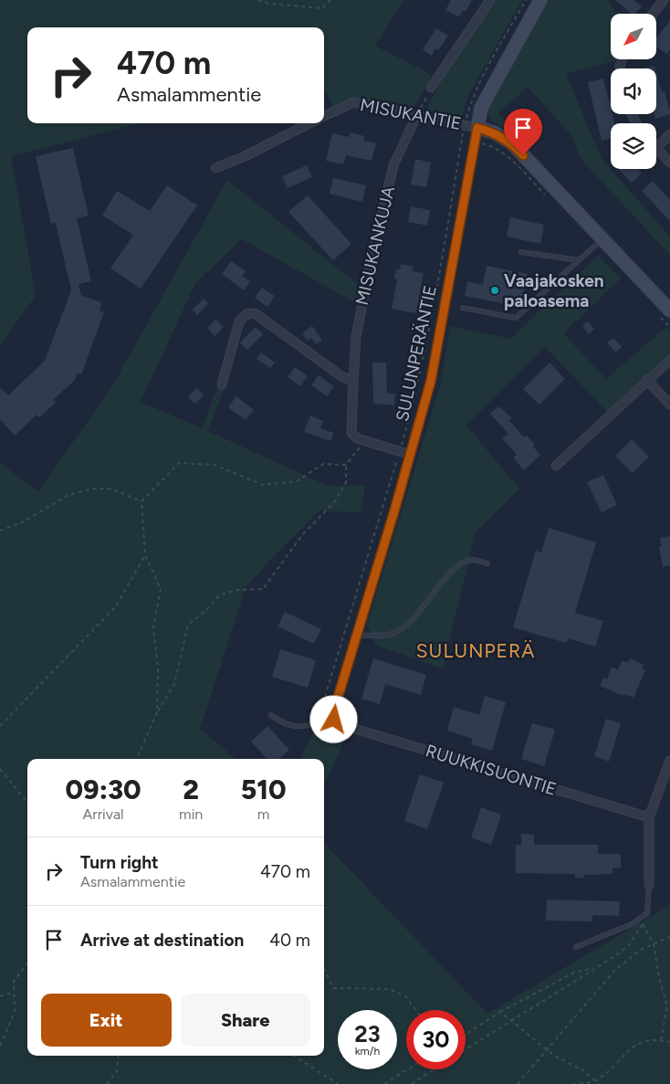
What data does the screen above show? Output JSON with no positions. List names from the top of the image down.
{
  "streets": {
    "street": [
      "MISUKANTIE",
      "MISUKANKUJA",
      "SULUNPERÄNTIE",
      "RUUKKISUONTIE"
    ]
  },
  "crossings": [
    ["MISUKANTIE", "MISUKANKUJA"],
    ["MISUKANTIE", "SULUNPERÄNTIE"],
    ["SULUNPERÄNTIE", "RUUKKISUONTIE"]
  ],
  "districts": ["SULUNPERÄ"],
  "places": ["Vaajakosken paloasema"],
  "north": "bottom left",
  "page": {
    "turn": ["470 m", "Asmalammentie"],
    "eta": [
      "09:30",
      "Arrival",
      "2",
      "min",
      "510",
      "m"
    ],
    "list": [
      {
        "name": "Turn right",
        "note": "Asmalammentie",
        "value": "470 m"
      },
      {
        "name": "Arrive at destination",
        "value": "40 m"
      }
    ],
    "buttons": ["Exit", "Share"],
    "speed": "23 km/h",
    "limit": "30"
  }
}
